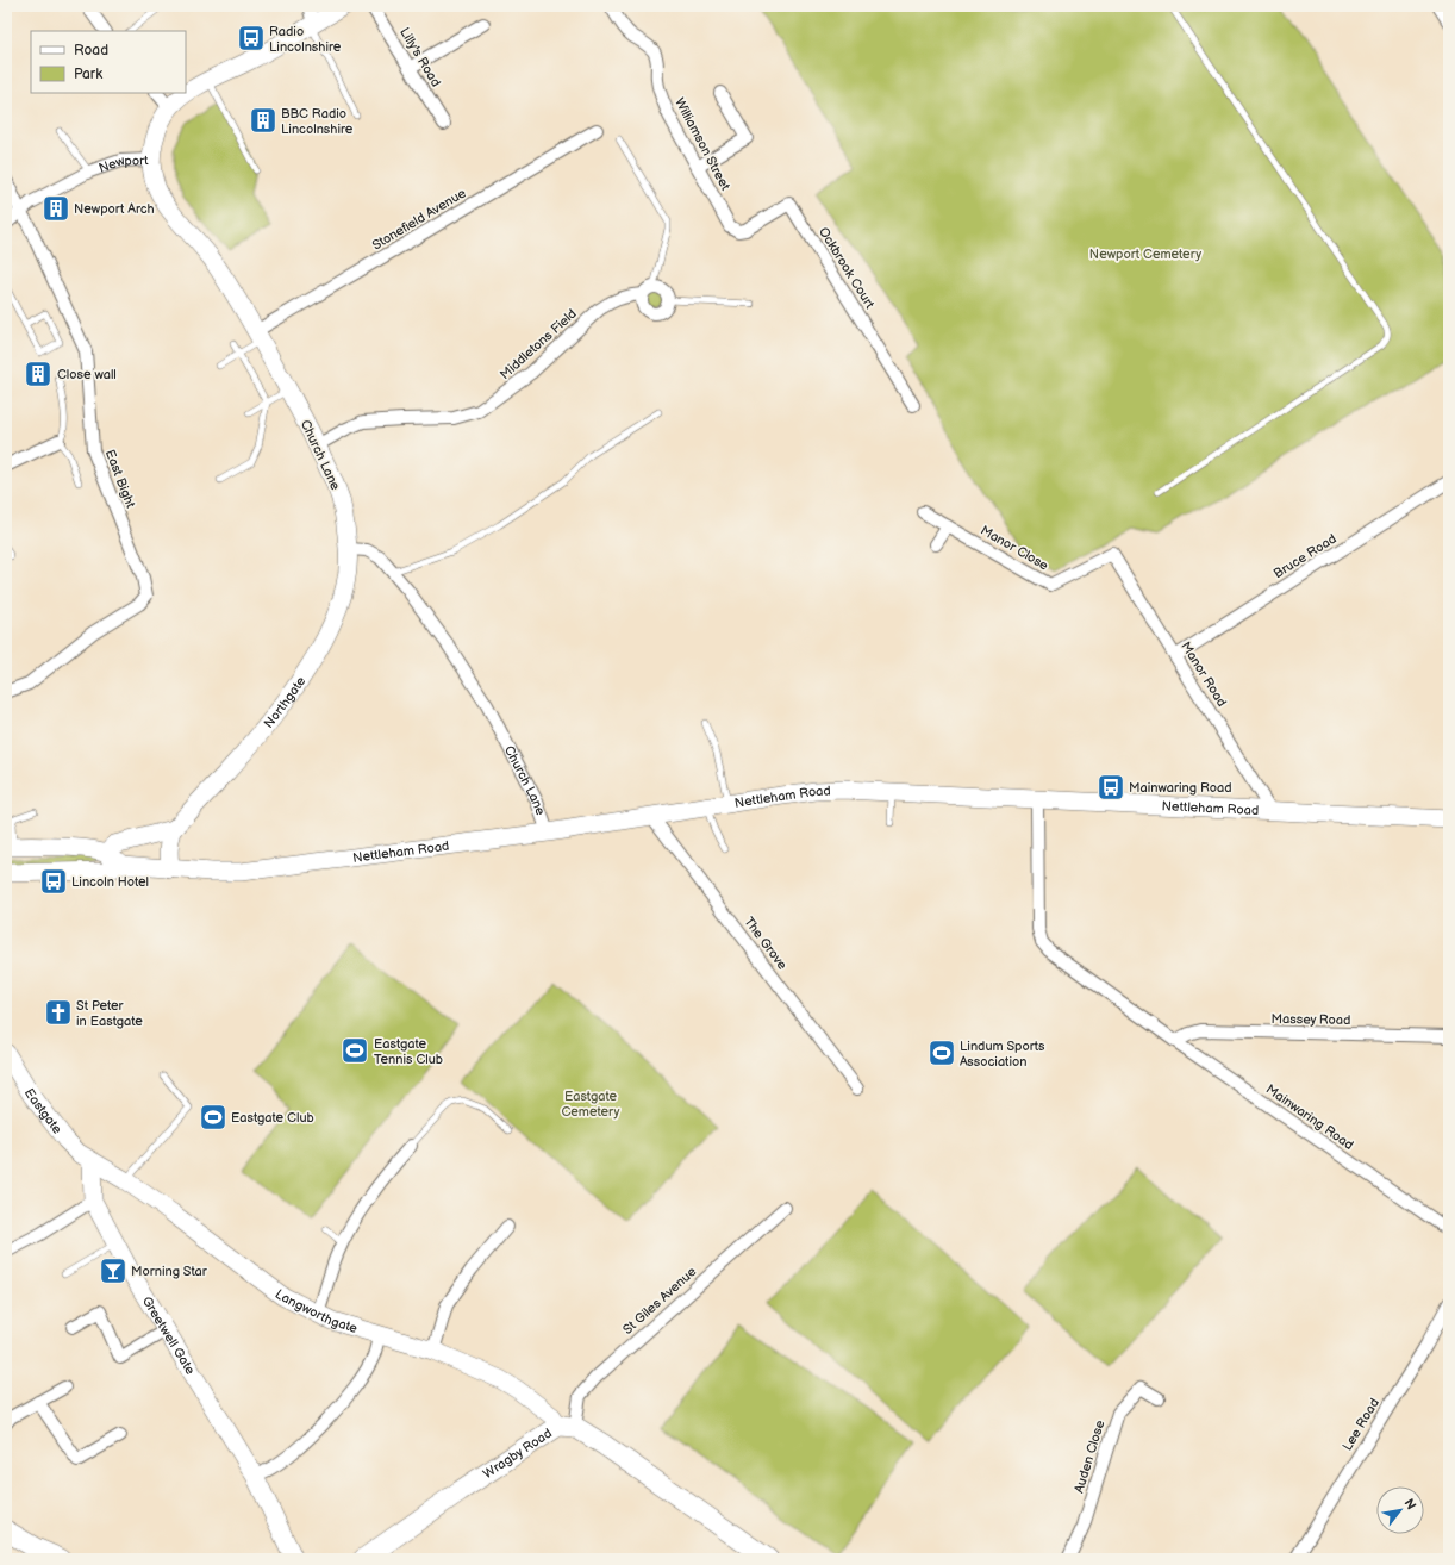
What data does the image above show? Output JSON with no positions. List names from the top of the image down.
{
  "streets": {
    "main road": ["Wragby Road"],
    "street": [
      "Lilly's Road",
      "Williamson Street",
      "Newport",
      "Stonefield Avenue",
      "Ockbrook Court",
      "Middletons Field",
      "Church Lane",
      "East Bight",
      "Manor Close",
      "Bruce Road",
      "Manor Road",
      "Northgate",
      "Nettleham Road",
      "The Grove",
      "Massey Road",
      "Eastgate",
      "Mainwaring Road",
      "St Giles Avenue",
      "Langworthgate",
      "Greetwell Gate",
      "Lee Road",
      "Auden Close"
    ]
  },
  "crossings": [
    ["Williamson Street", "Ockbrook Court"],
    ["Newport", "Church Lane"],
    ["Newport", "East Bight"],
    ["Stonefield Avenue", "Church Lane"],
    ["Middletons Field", "Church Lane"],
    ["Church Lane", "Northgate"],
    ["Church Lane", "Nettleham Road"],
    ["Manor Close", "Manor Road"],
    ["Bruce Road", "Manor Road"],
    ["Manor Road", "Nettleham Road"],
    ["Nettleham Road", "The Grove"],
    ["Nettleham Road", "Mainwaring Road"],
    ["Massey Road", "Mainwaring Road"],
    ["Eastgate", "Langworthgate"],
    ["Eastgate", "Greetwell Gate"],
    ["St Giles Avenue", "Langworthgate"],
    ["St Giles Avenue", "Wragby Road"],
    ["Langworthgate", "Greetwell Gate"],
    ["Langworthgate", "Wragby Road"]
  ],
  "parks": ["Newport Cemetery", "Eastgate Cemetery"],
  "places": {
    "bus stop": ["Radio Lincolnshire", "Mainwaring Road", "Lincoln Hotel"],
    "building": ["BBC Radio Lincolnshire", "Newport Arch", "Close wall"],
    "church": ["St Peter in Eastgate"],
    "sports": ["Eastgate Tennis Club", "Lindum Sports Association", "Eastgate Club"],
    "bar": ["Morning Star"]
  },
  "legend": ["Road", "Park"],
  "north": "top right"
}
